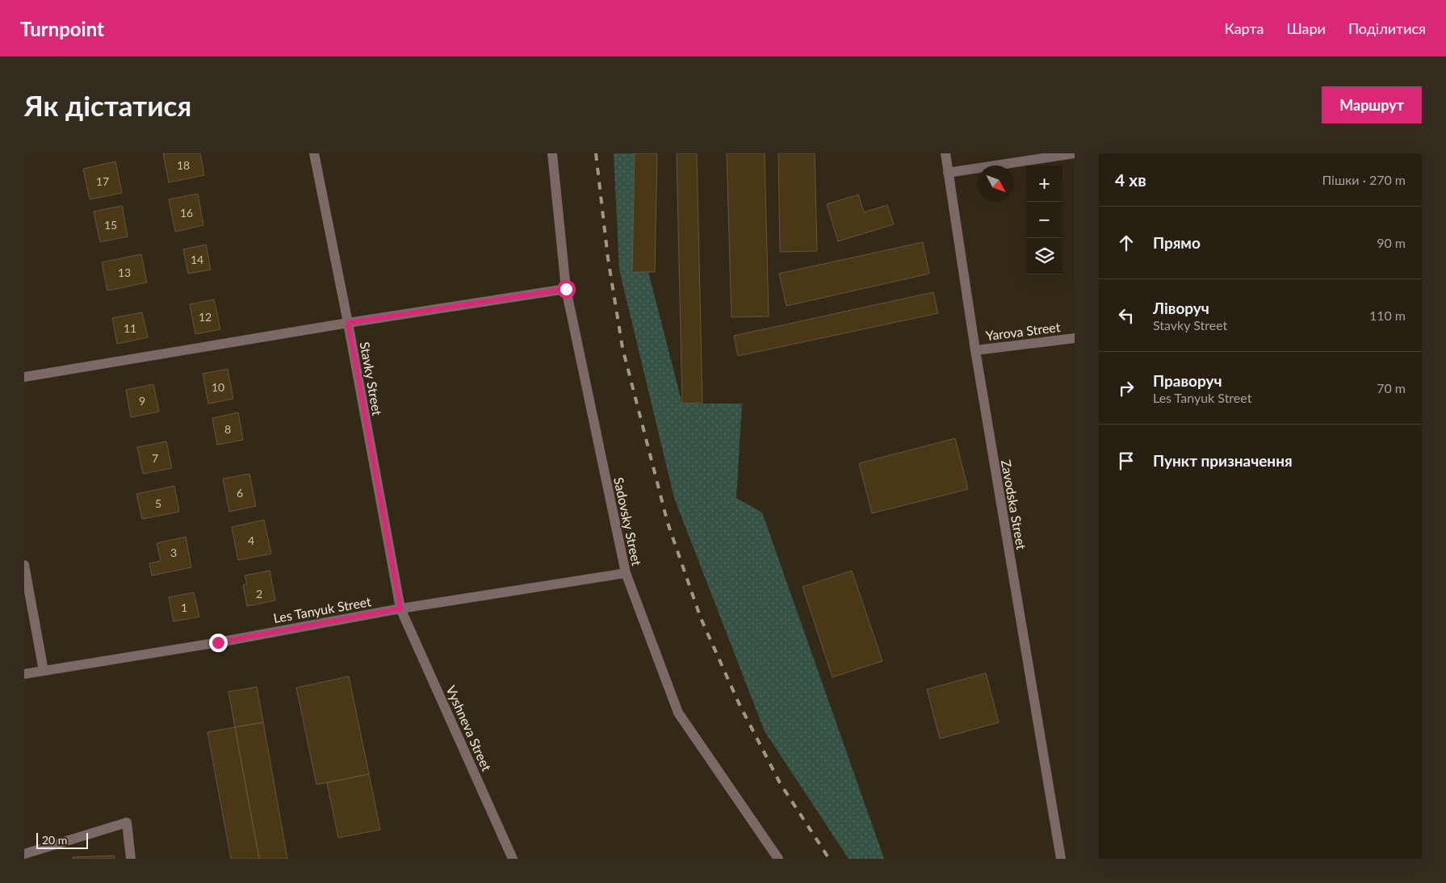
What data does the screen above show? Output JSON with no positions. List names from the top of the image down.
{
  "streets": {
    "street": [
      "Yarova Street",
      "Stavky Street",
      "Zavodska Street",
      "Sadovsky Street",
      "Les Tanyuk Street",
      "Vyshneva Street"
    ]
  },
  "crossings": [
    ["Yarova Street", "Zavodska Street"],
    ["Stavky Street", "Les Tanyuk Street"],
    ["Stavky Street", "Vyshneva Street"],
    ["Sadovsky Street", "Les Tanyuk Street"],
    ["Les Tanyuk Street", "Vyshneva Street"]
  ],
  "house_numbers": [
    "18",
    "17",
    "16",
    "15",
    "14",
    "13",
    "12",
    "11",
    "10",
    "9",
    "8",
    "7",
    "6",
    "5",
    "4",
    "3",
    "2",
    "1"
  ],
  "scale_bar": "20 m",
  "north": "bottom right",
  "page": {
    "header": "Turnpoint",
    "nav": ["Карта", "Шари", "Поділитися"],
    "buttons": "Маршрут",
    "title": "Як дістатися",
    "heading": ["4 хв", "Пішки · 270 m"],
    "map_buttons": ["+", "−"],
    "list": [
      ["Прямо", "90 m"],
      ["Ліворуч", "Stavky Street", "110 m"],
      ["Праворуч", "Les Tanyuk Street", "70 m"],
      "Пункт призначення"
    ],
    "scale": "20 m"
  }
}
